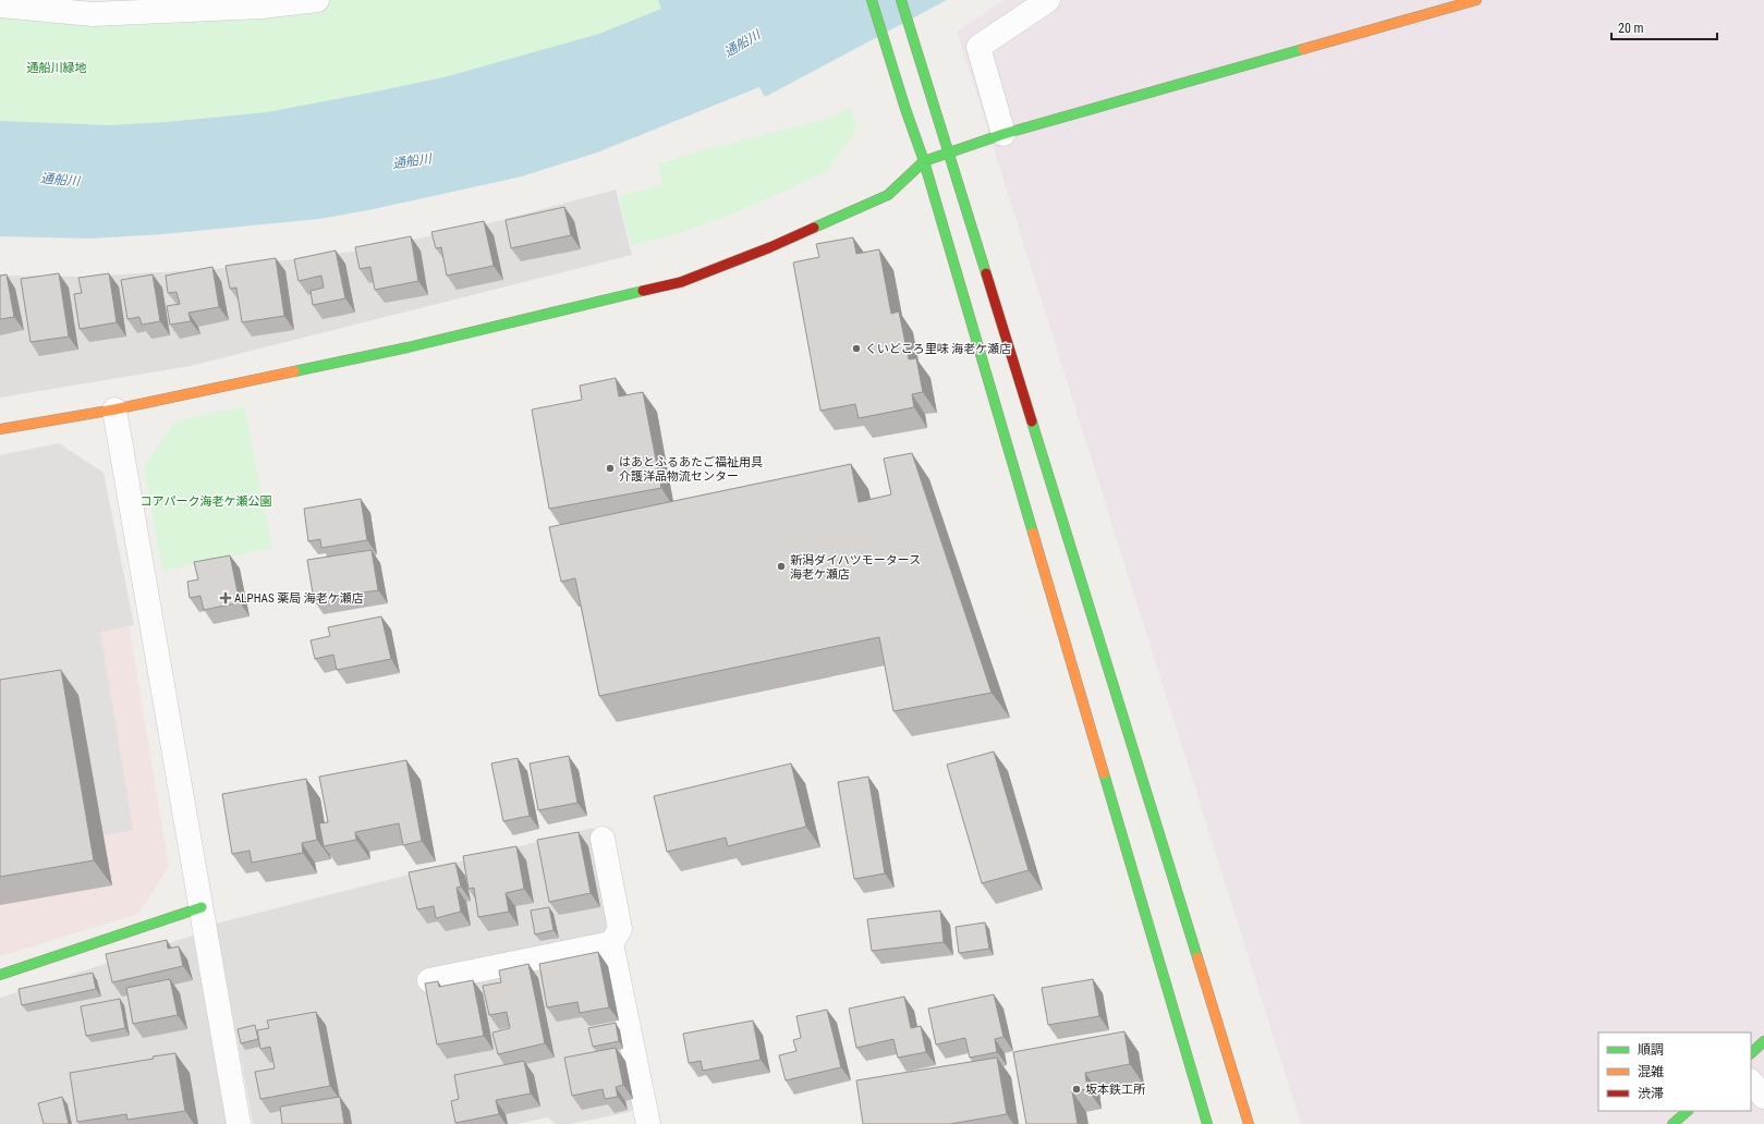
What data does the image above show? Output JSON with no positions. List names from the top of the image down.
{
  "water": ["通船川"],
  "parks": ["通船川緑地", "コアパーク海老ケ瀬公園"],
  "places": {
    "other": [
      "くいどころ里味 海老ケ瀬店",
      "はあとふるあたご福祉用具 介護洋品物流センター",
      "新潟ダイハツモータース 海老ケ瀬店",
      "坂本鉄工所"
    ],
    "health": ["ALPHAS 薬局 海老ケ瀬店"]
  },
  "legend": ["順調", "混雑", "渋滞"],
  "scale_bar": "20 m"
}
